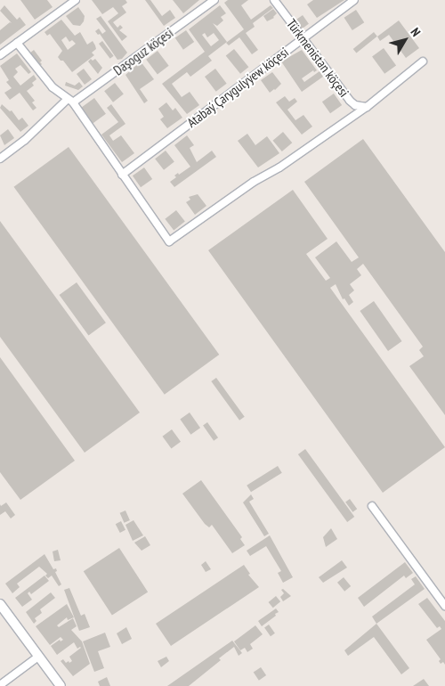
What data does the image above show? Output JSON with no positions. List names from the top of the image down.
{
  "streets": {
    "street": ["Daşoguz köçesi", "Türkmenistan köçesi", "Atabaý Çarygulyýew köçesi"]
  },
  "crossings": [
    ["Türkmenistan köçesi", "Atabaý Çarygulyýew köçesi"]
  ],
  "north": "top right"
}
